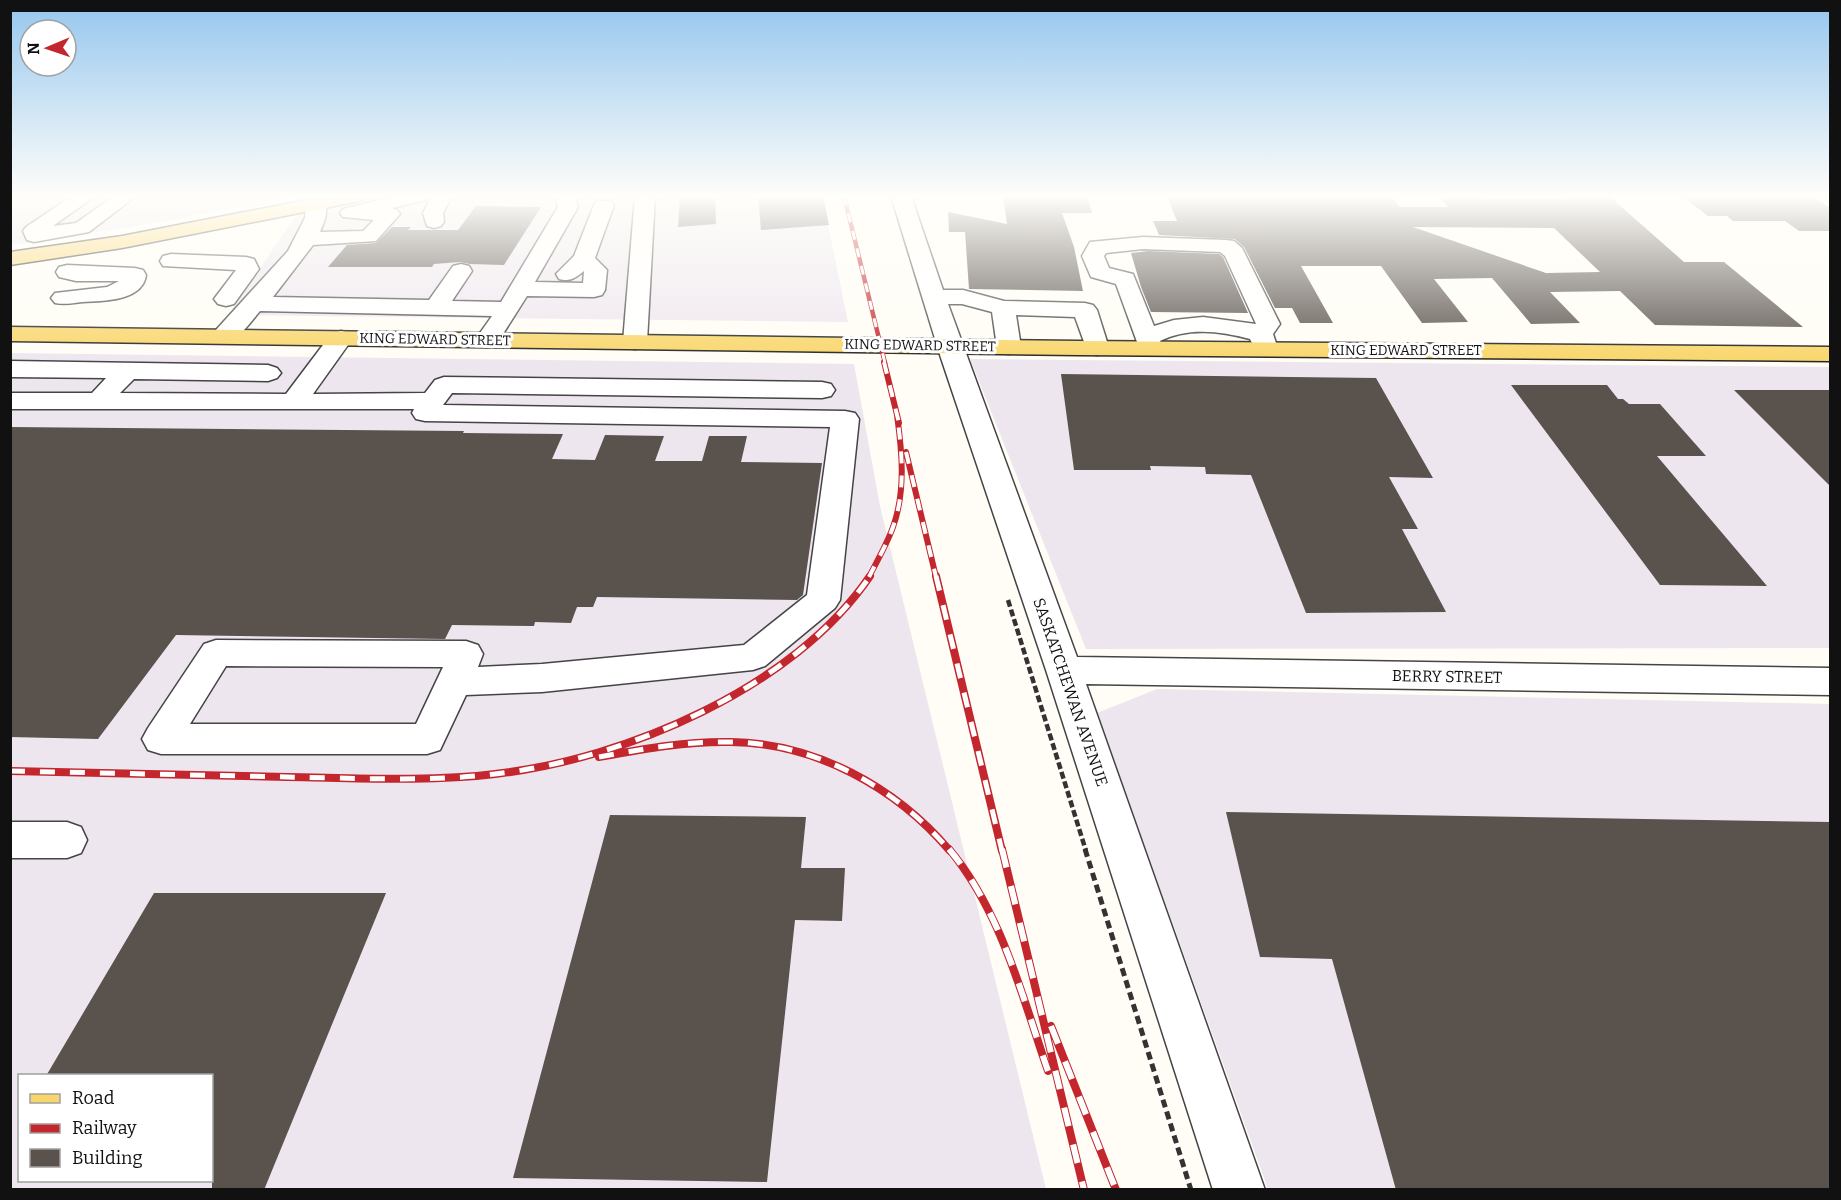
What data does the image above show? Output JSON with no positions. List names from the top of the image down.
{
  "streets": {
    "main road": ["KING EDWARD STREET"],
    "street": ["BERRY STREET", "SASKATCHEWAN AVENUE"]
  },
  "crossings": [
    ["KING EDWARD STREET", "SASKATCHEWAN AVENUE"],
    ["BERRY STREET", "SASKATCHEWAN AVENUE"]
  ],
  "legend": ["Road", "Railway", "Building"],
  "north": "left"
}
